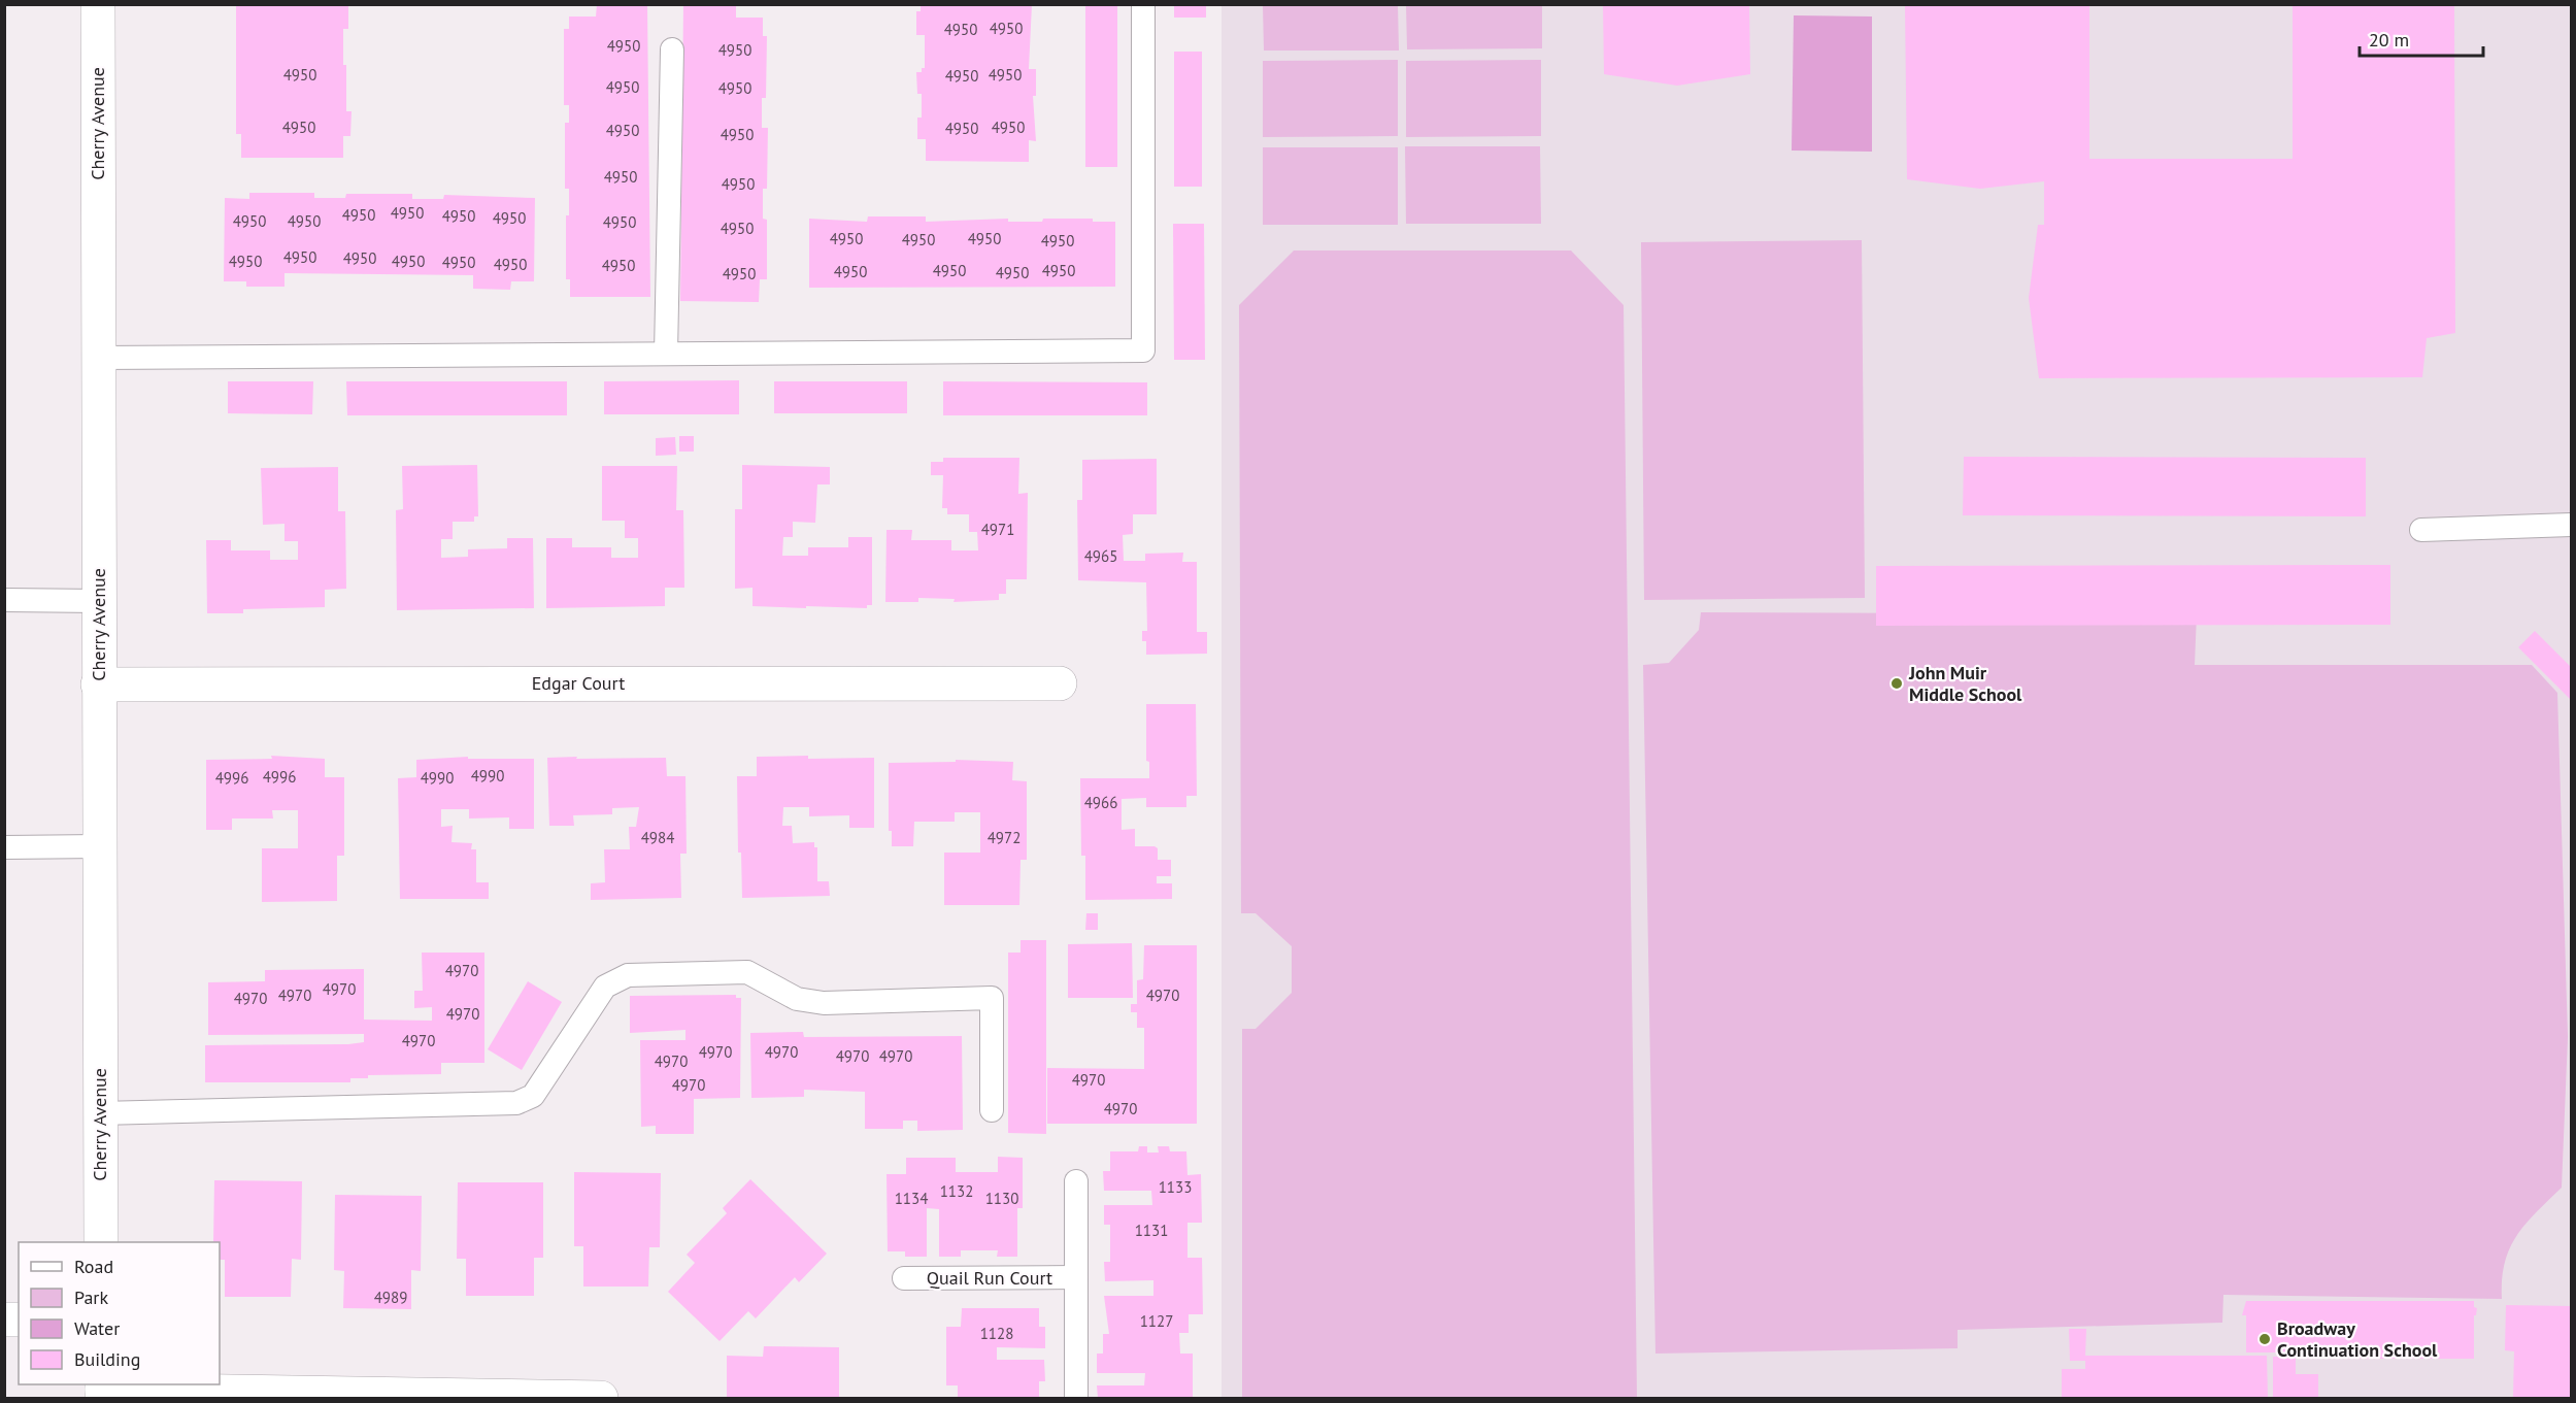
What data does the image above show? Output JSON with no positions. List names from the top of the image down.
{
  "streets": {
    "street": ["Cherry Avenue", "Edgar Court"],
    "lane": ["Quail Run Court"]
  },
  "crossings": [
    ["Cherry Avenue", "Edgar Court"]
  ],
  "places": ["John Muir Middle School", "Broadway Continuation School"],
  "house_numbers": [
    "4950",
    "4950",
    "4950",
    "4950",
    "4950",
    "4950",
    "4950",
    "4950",
    "4950",
    "4950",
    "4950",
    "4950",
    "4950",
    "4950",
    "4950",
    "4950",
    "4950",
    "4950",
    "4950",
    "4950",
    "4950",
    "4950",
    "4950",
    "4950",
    "4950",
    "4950",
    "4950",
    "4950",
    "4950",
    "4950",
    "4950",
    "4950",
    "4950",
    "4950",
    "4950",
    "4950",
    "4950",
    "4950",
    "4950",
    "4950",
    "4971",
    "4965",
    "4990",
    "4996",
    "4996",
    "4990",
    "4966",
    "4984",
    "4972",
    "4970",
    "4970",
    "4970",
    "4970",
    "4970",
    "4970",
    "4970",
    "4970",
    "4970",
    "4970",
    "4970",
    "4970",
    "4970",
    "4970",
    "4970",
    "1133",
    "1132",
    "1134",
    "1130",
    "1131",
    "4989",
    "1127",
    "1128"
  ],
  "legend": [
    "Road",
    "Park",
    "Water",
    "Building"
  ],
  "scale_bar": "20 m"
}
